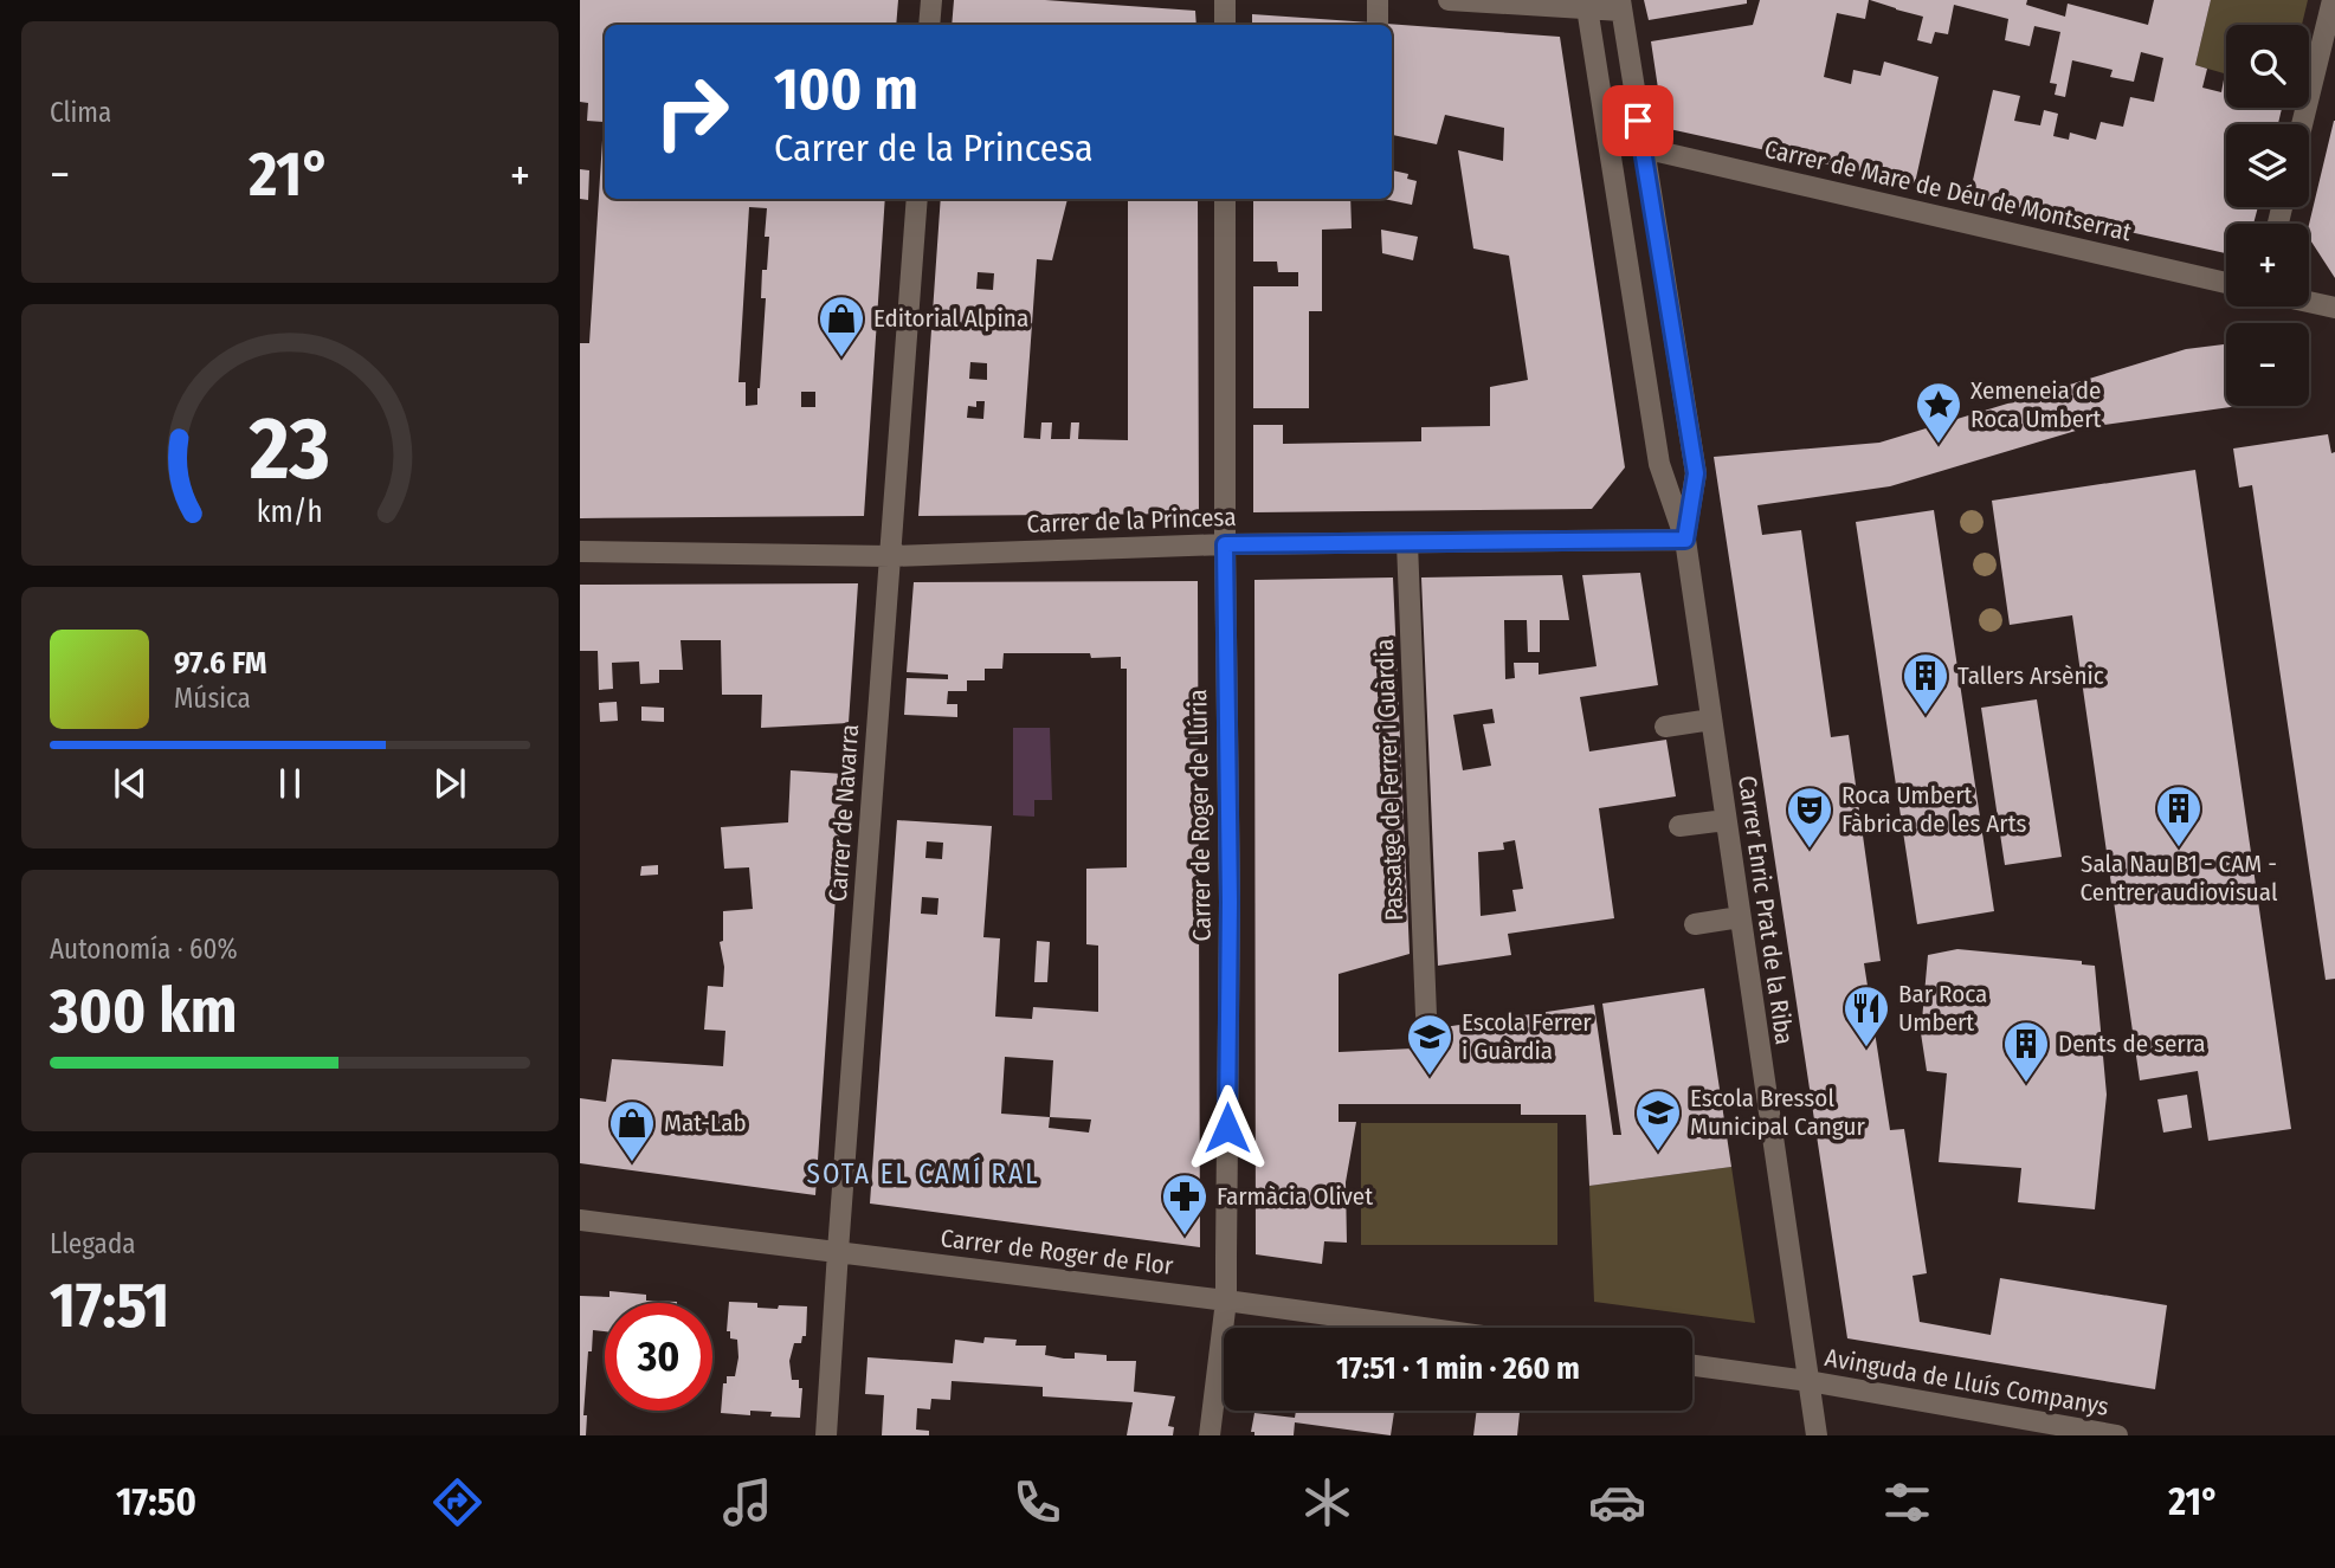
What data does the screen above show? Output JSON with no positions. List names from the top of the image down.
{
  "streets": {
    "street": [
      "Carrer de Mare de Déu de Montserrat",
      "Carrer de la Princesa",
      "Passatge de Ferrer i Guàrdia",
      "Carrer de Navarra",
      "Carrer de Roger de Llúria",
      "Carrer Enric Prat de la Riba",
      "Carrer de Roger de Flor",
      "Avinguda de Lluís Companys"
    ]
  },
  "crossings": [
    ["Carrer de Mare de Déu de Montserrat", "Carrer Enric Prat de la Riba"],
    ["Carrer de la Princesa", "Passatge de Ferrer i Guàrdia"],
    ["Carrer de la Princesa", "Carrer de Navarra"],
    ["Carrer de la Princesa", "Carrer de Roger de Llúria"],
    ["Carrer de la Princesa", "Carrer Enric Prat de la Riba"],
    ["Carrer de Navarra", "Carrer de Roger de Flor"],
    ["Carrer de Roger de Llúria", "Carrer de Roger de Flor"],
    ["Carrer Enric Prat de la Riba", "Avinguda de Lluís Companys"]
  ],
  "districts": ["SOTA EL CAMÍ RAL"],
  "places": {
    "shop": ["Editorial Alpina", "Mat-Lab"],
    "place": ["Xemeneia de Roca Umbert"],
    "building": ["Tallers Arsènic", "Sala Nau B1 - CAM - Centrer audiovisual", "Dents de serra"],
    "theatre": ["Roca Umbert Fàbrica de les Arts"],
    "restaurant": ["Bar Roca Umbert"],
    "school or university": ["Escola Ferrer i Guàrdia", "Escola Bressol Municipal Cangur"],
    "pharmacy": ["Farmàcia Olivet"]
  },
  "page": {
    "tile": [
      "Clima",
      ["Autonomía · 60%", "300 km"],
      ["Llegada", "17:51"]
    ],
    "map_buttons": ["+", "−"],
    "turn": ["100 m", "Carrer de la Princesa"],
    "heat": ["−", "21°", "+"],
    "song": ["97.6 FM", "Música"],
    "limit": "30",
    "trip": "17:51 · 1 min · 260 m",
    "tabs": ["17:50", "21°"],
    "gauge": ["23", "km/h"]
  }
}
